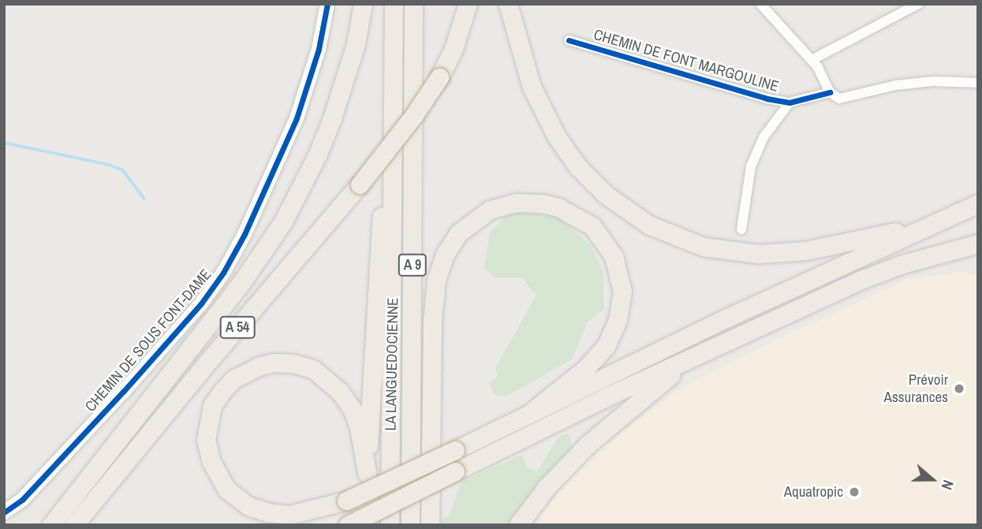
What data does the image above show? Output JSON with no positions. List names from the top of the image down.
{
  "streets": {
    "highway": ["A 9", "A 54", "LA LANGUEDOCIENNE"],
    "street": ["CHEMIN DE FONT MARGOULINE", "CHEMIN DE SOUS FONT-DAME"]
  },
  "places": ["Prévoir Assurances", "Aquatropic"],
  "north": "right"
}
